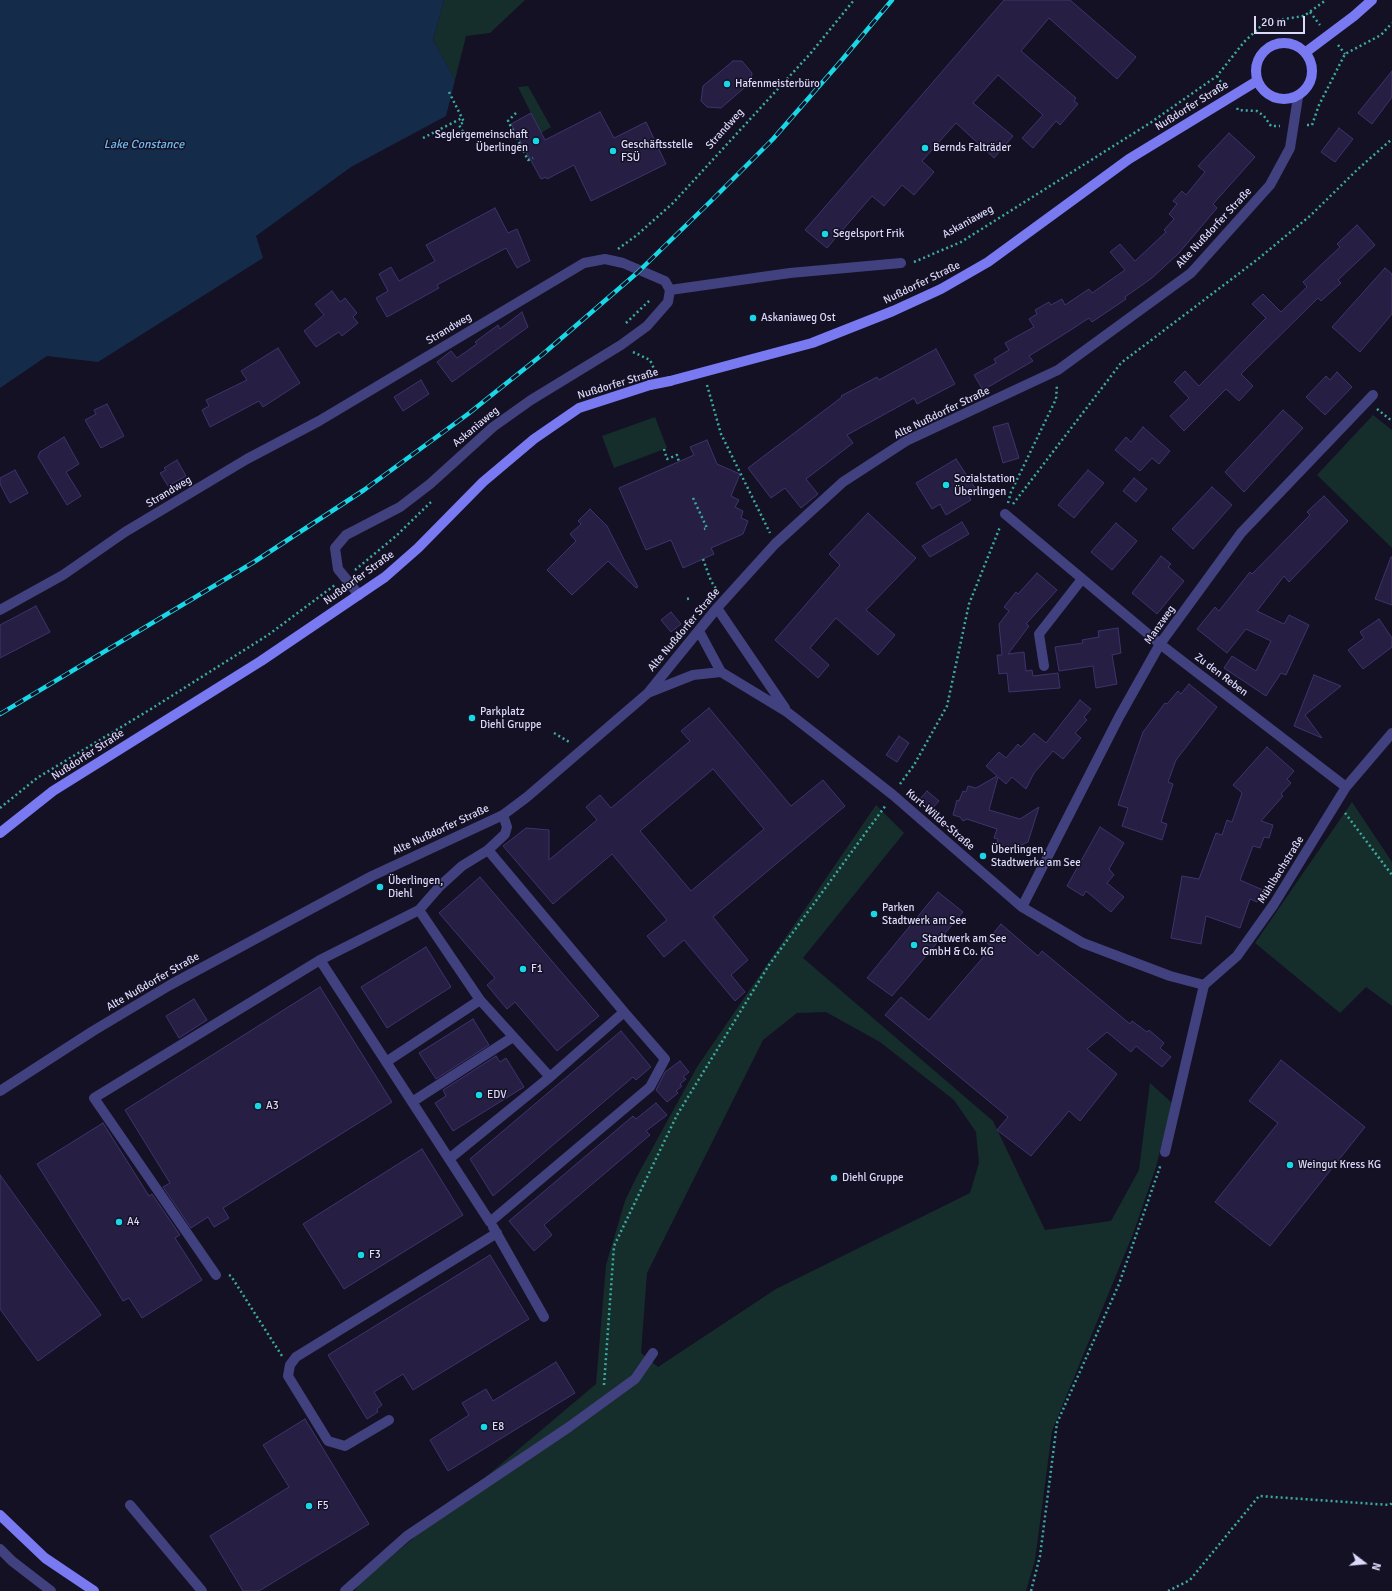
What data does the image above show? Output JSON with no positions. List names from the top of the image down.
{
  "streets": {
    "street": [
      "Nußdorfer Straße",
      "Strandweg",
      "Askaniaweg",
      "Alte Nußdorfer Straße",
      "Manzweg",
      "Zu den Reben",
      "Kurt-Wilde-Straße",
      "Mühlbachstraße"
    ]
  },
  "crossings": [
    ["Nußdorfer Straße", "Askaniaweg"],
    ["Nußdorfer Straße", "Alte Nußdorfer Straße"],
    ["Alte Nußdorfer Straße", "Kurt-Wilde-Straße"],
    ["Manzweg", "Zu den Reben"],
    ["Manzweg", "Kurt-Wilde-Straße"],
    ["Zu den Reben", "Mühlbachstraße"],
    ["Kurt-Wilde-Straße", "Mühlbachstraße"]
  ],
  "water": ["Lake Constance"],
  "places": [
    "Hafenmeisterbüro",
    "Seglergemeinschaft Überlingen",
    "Bernds Falträder",
    "Geschäftsstelle FSÜ",
    "Segelsport Frik",
    "Askaniaweg Ost",
    "Sozialstation Überlingen",
    "Parkplatz Diehl Gruppe",
    "Überlingen, Stadtwerke am See",
    "Überlingen, Diehl",
    "Parken Stadtwerk am See",
    "Stadtwerk am See GmbH & Co. KG",
    "F1",
    "EDV",
    "A3",
    "Weingut Kress KG",
    "Diehl Gruppe",
    "A4",
    "F3",
    "E8",
    "F5"
  ],
  "scale_bar": "20 m",
  "north": "right"
}
